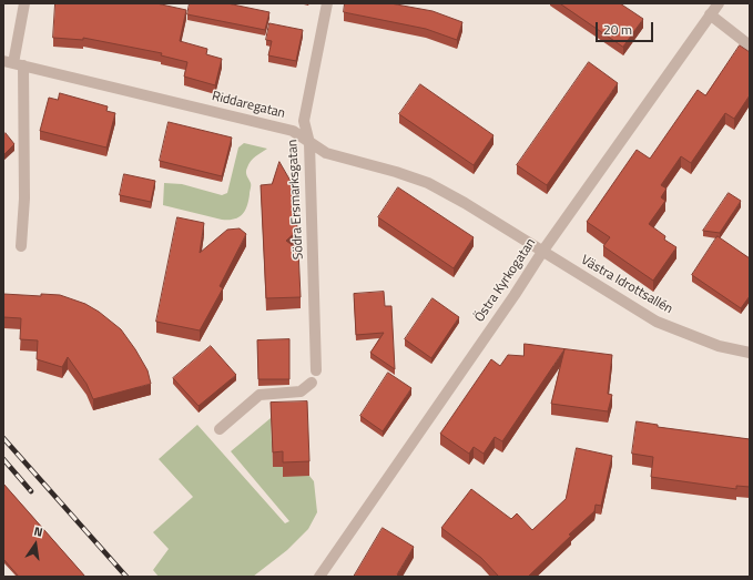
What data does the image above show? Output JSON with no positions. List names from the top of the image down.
{
  "streets": {
    "street": [
      "Riddaregatan",
      "Södra Ersmarksgatan",
      "Östra Kyrkogatan",
      "Västra Idrottsallén"
    ]
  },
  "crossings": [
    ["Riddaregatan", "Södra Ersmarksgatan"],
    ["Riddaregatan", "Östra Kyrkogatan"],
    ["Riddaregatan", "Västra Idrottsallén"],
    ["Östra Kyrkogatan", "Västra Idrottsallén"]
  ],
  "scale_bar": "20 m",
  "north": "top"
}
